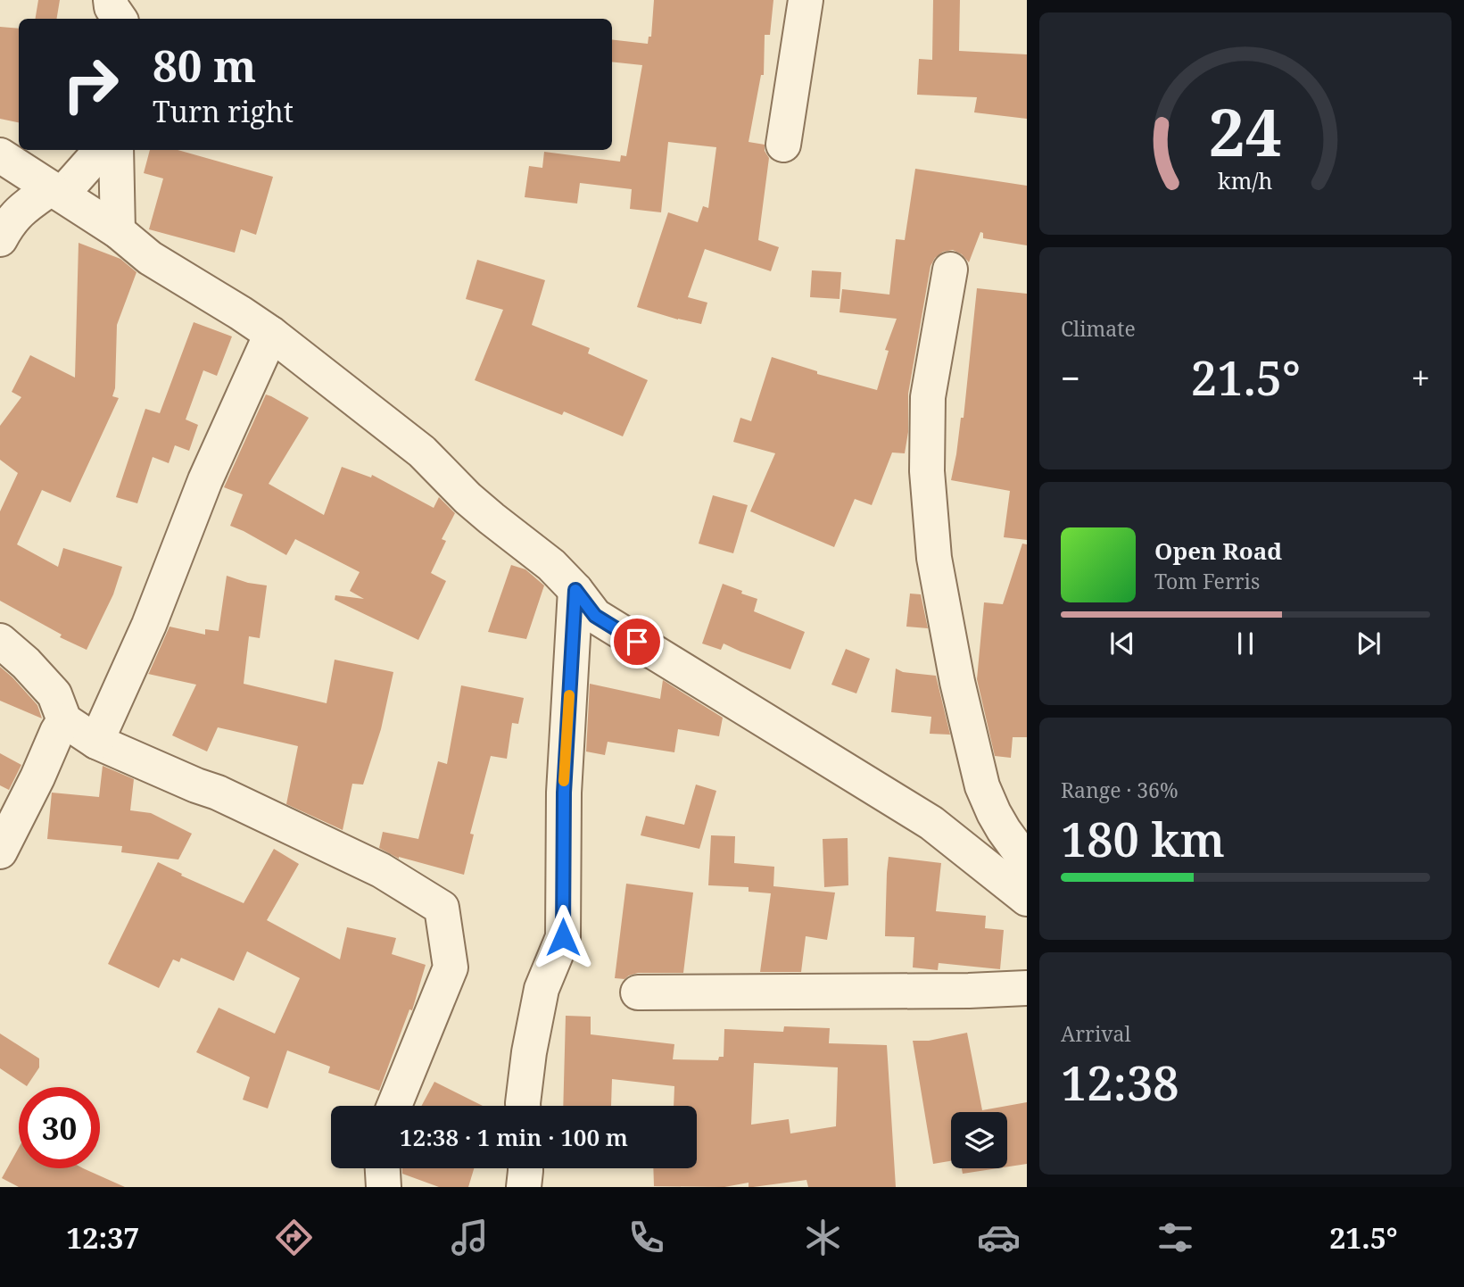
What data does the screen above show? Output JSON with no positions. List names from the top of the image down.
{
  "page": {
    "turn": ["80 m", "Turn right"],
    "tile": [
      "Climate",
      ["Range · 36%", "180 km"],
      ["Arrival", "12:38"]
    ],
    "heat": ["−", "21.5°", "+"],
    "song": ["Open Road", "Tom Ferris"],
    "limit": "30",
    "trip": "12:38 · 1 min · 100 m",
    "tabs": ["12:37", "21.5°"],
    "gauge": ["24", "km/h"]
  }
}
